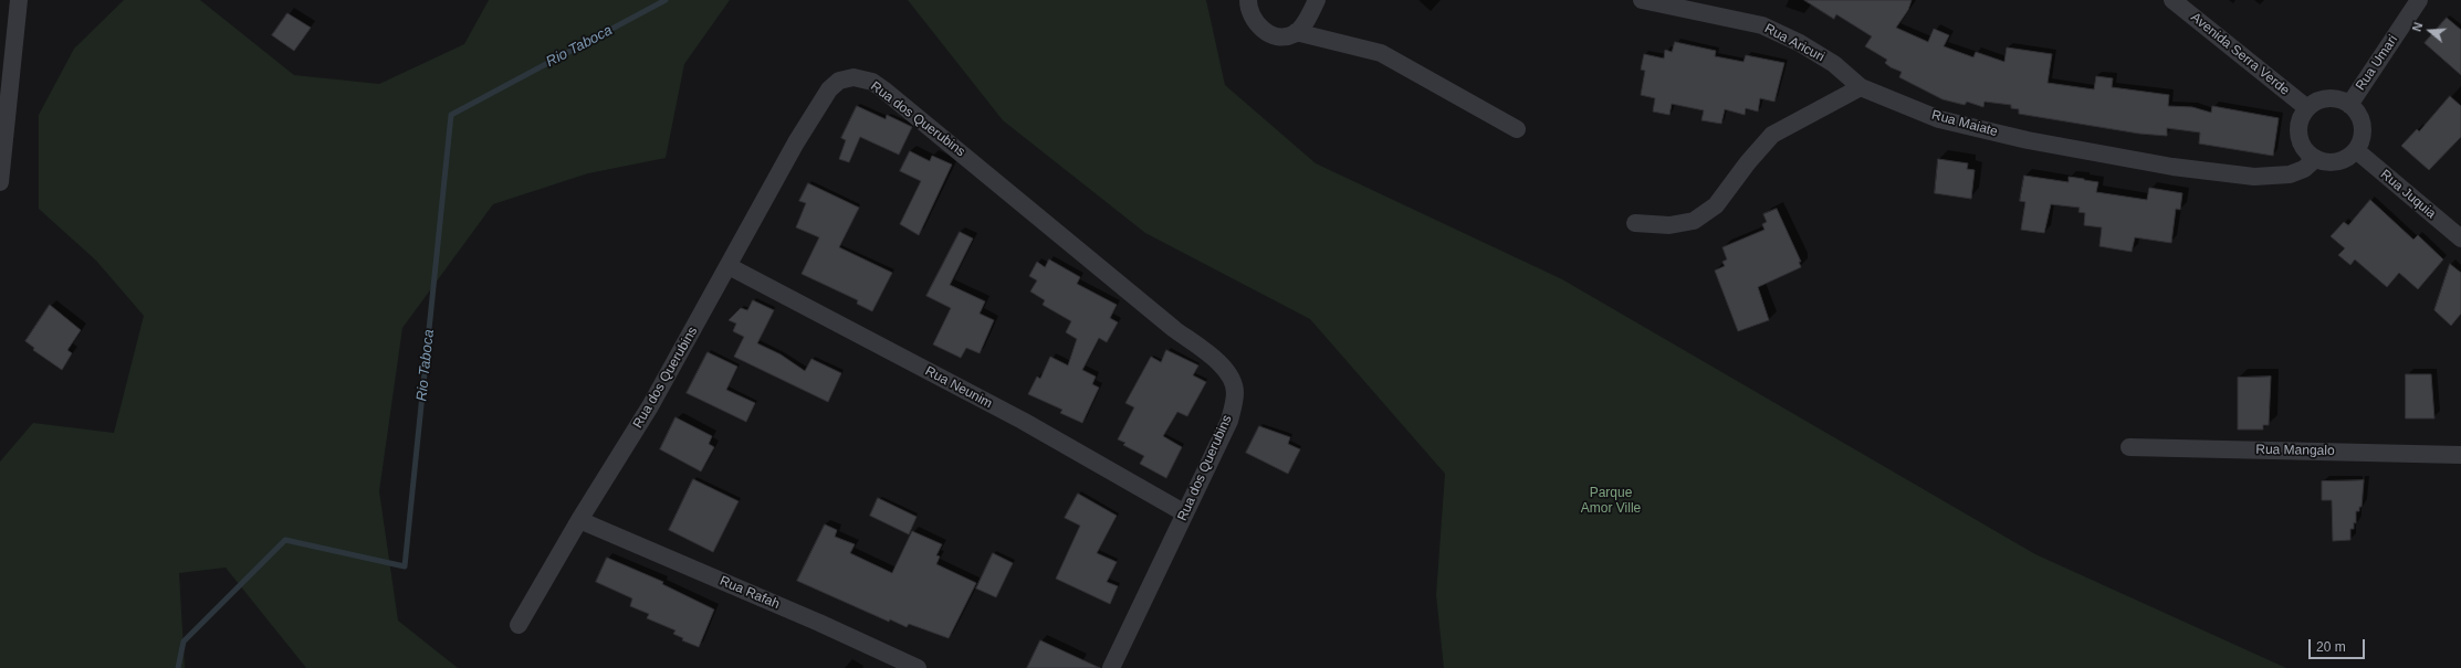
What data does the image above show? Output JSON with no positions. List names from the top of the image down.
{
  "streets": {
    "street": [
      "Rua Aricuri",
      "Avenida Serra Verde",
      "Rua Umari",
      "Rua dos Querubins",
      "Rua Maiate",
      "Rua Juquia",
      "Rua Neunim",
      "Rua Mangalo",
      "Rua Rafah"
    ]
  },
  "crossings": [
    ["Rua Aricuri", "Rua Maiate"],
    ["Avenida Serra Verde", "Rua Umari"],
    ["Avenida Serra Verde", "Rua Maiate"],
    ["Avenida Serra Verde", "Rua Juquia"],
    ["Rua Umari", "Rua Maiate"],
    ["Rua Umari", "Rua Juquia"],
    ["Rua dos Querubins", "Rua Neunim"],
    ["Rua dos Querubins", "Rua Rafah"],
    ["Rua Maiate", "Rua Juquia"]
  ],
  "water": ["Rio Taboca"],
  "parks": ["Parque Amor Ville"],
  "scale_bar": "20 m",
  "north": "left"
}
